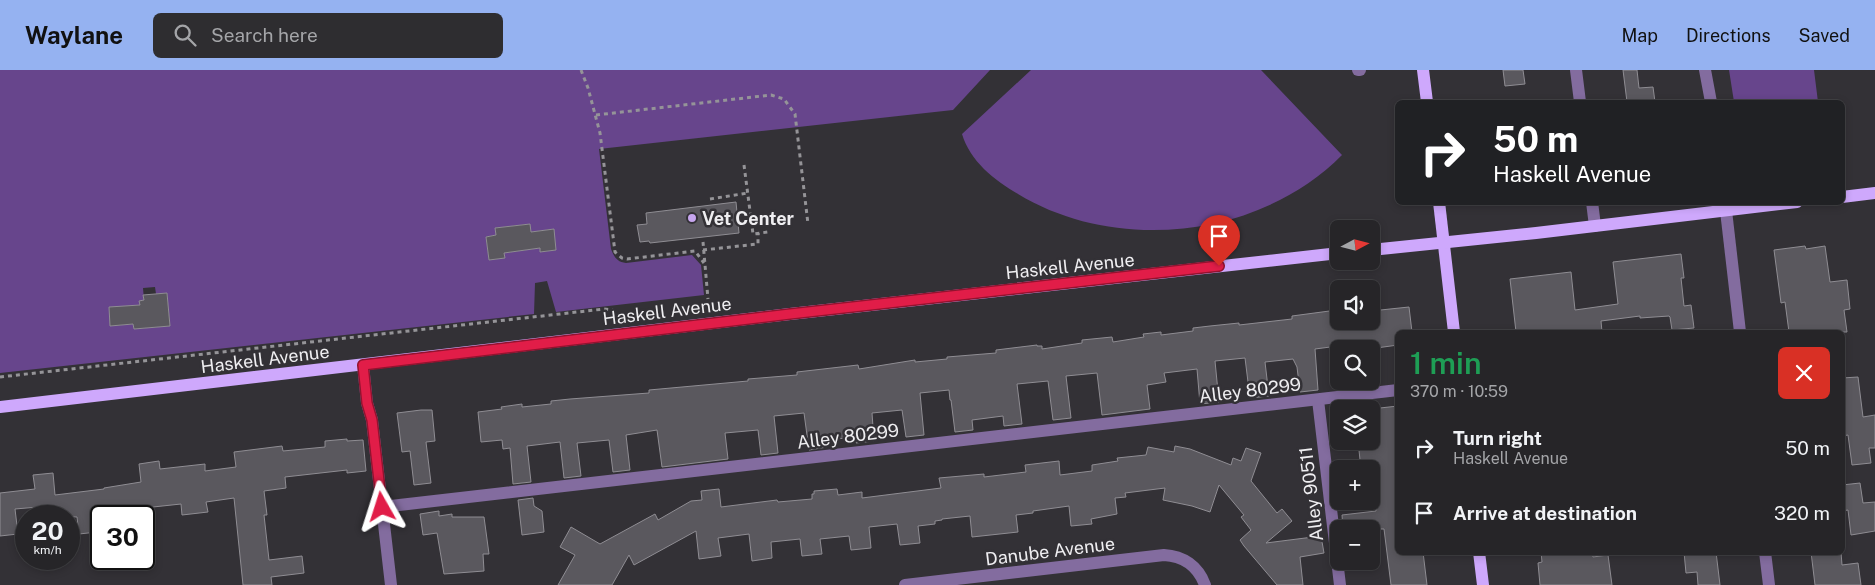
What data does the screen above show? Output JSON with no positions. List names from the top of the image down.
{
  "streets": {
    "main road": ["Haskell Avenue"],
    "street": ["Alley 80299", "Alley 90511", "Danube Avenue"]
  },
  "crossings": [
    ["Alley 80299", "Alley 90511"]
  ],
  "places": ["Vet Center"],
  "north": "right",
  "page": {
    "header": "Waylane",
    "search": "Search here",
    "nav": ["Map", "Directions", "Saved"],
    "turn": ["50 m", "Haskell Avenue"],
    "map_buttons": ["+", "−"],
    "heading": ["1 min", "370 m · 10:59"],
    "list": [
      {
        "name": "Turn right",
        "note": "Haskell Avenue",
        "value": "50 m"
      },
      {
        "name": "Arrive at destination",
        "value": "320 m"
      }
    ],
    "speed": "20 km/h",
    "limit": "30"
  }
}
